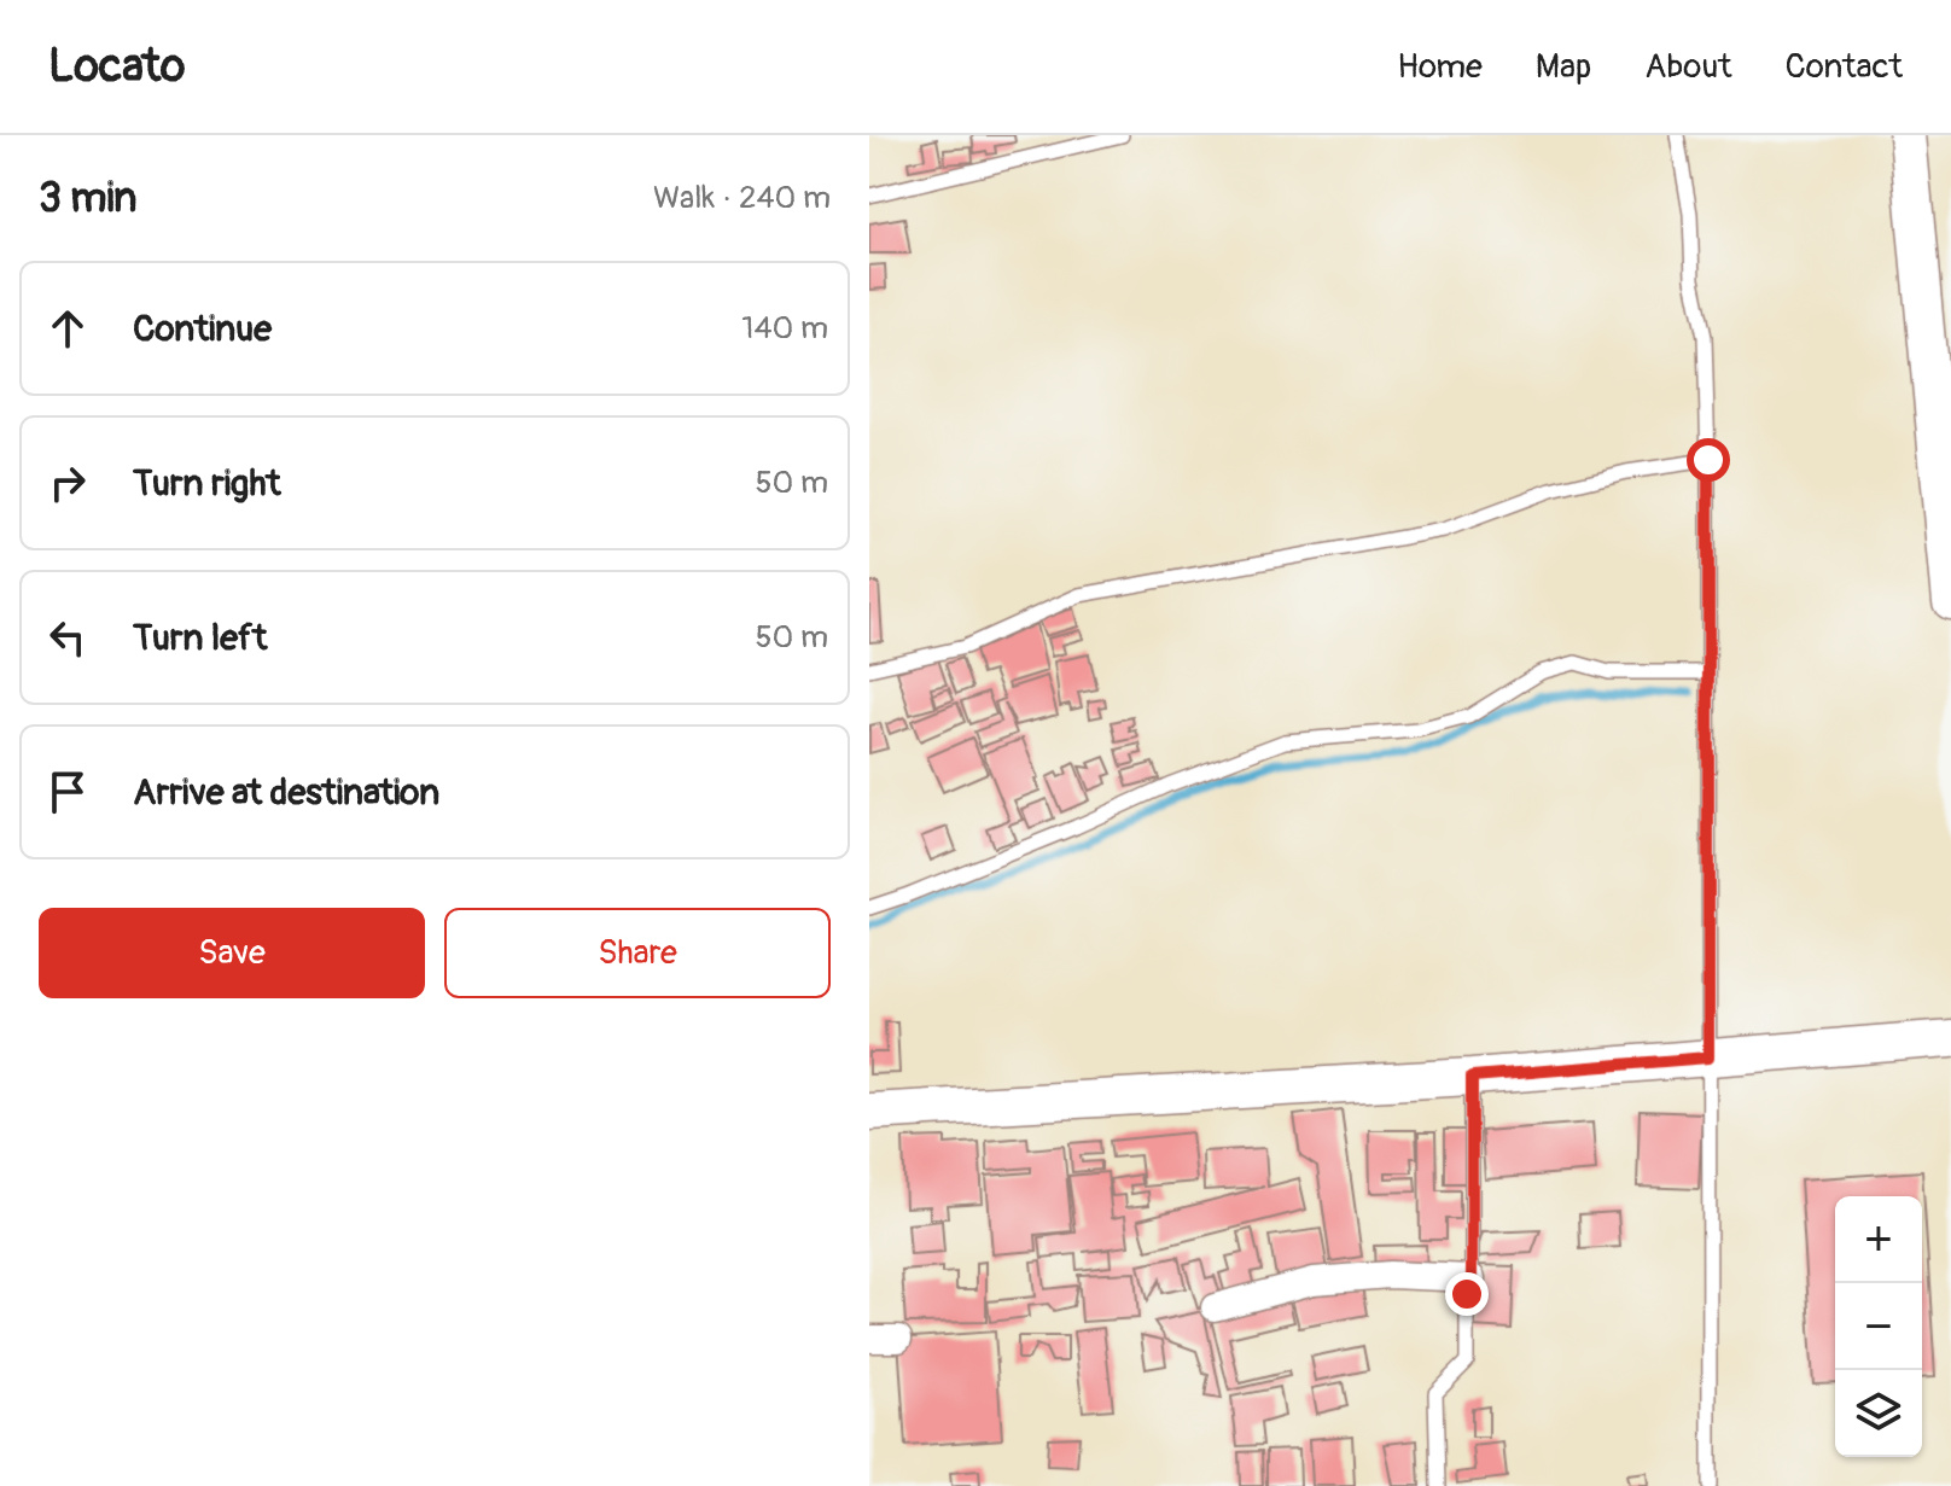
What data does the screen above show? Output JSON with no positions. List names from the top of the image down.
{
  "page": {
    "header": "Locato",
    "nav": [
      "Home",
      "Map",
      "About",
      "Contact"
    ],
    "heading": ["3 min", "Walk · 240 m"],
    "list": [
      ["Continue", "140 m"],
      ["Turn right", "50 m"],
      ["Turn left", "50 m"],
      "Arrive at destination"
    ],
    "buttons": ["Save", "Share"],
    "map_buttons": ["+", "−"]
  }
}
